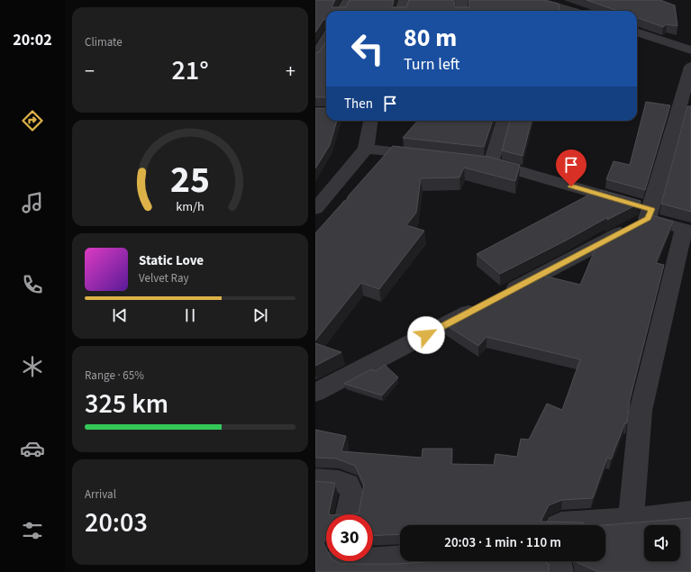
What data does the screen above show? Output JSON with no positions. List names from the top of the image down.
{
  "page": {
    "tabs": "20:02",
    "tile": [
      "Climate",
      ["Range · 65%", "325 km"],
      ["Arrival", "20:03"]
    ],
    "turn": ["80 m", "Turn left"],
    "heat": ["−", "21°", "+"],
    "then": "Then",
    "song": ["Static Love", "Velvet Ray"],
    "limit": "30",
    "trip": "20:03 · 1 min · 110 m",
    "gauge": ["25", "km/h"]
  }
}
